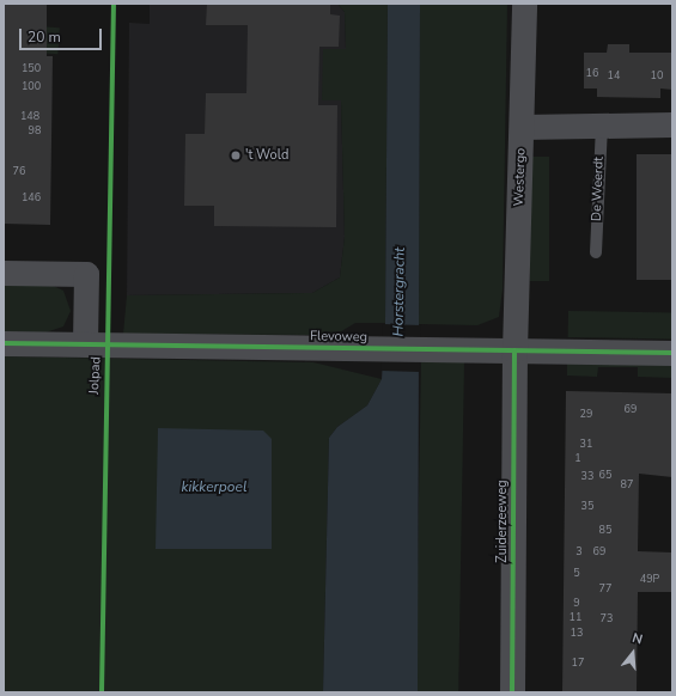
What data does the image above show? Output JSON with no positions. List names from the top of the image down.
{
  "streets": {
    "street": ["Westergo", "Flevoweg", "Zuiderzeeweg"],
    "lane": ["De Weerdt"],
    "cycle path": ["Jolpad"]
  },
  "crossings": [
    ["Westergo", "Flevoweg"],
    ["Westergo", "Zuiderzeeweg"],
    ["Flevoweg", "Zuiderzeeweg"]
  ],
  "water": ["Horstergracht", "kikkerpoel"],
  "places": ["'t Wold"],
  "house_numbers": [
    "150",
    "16",
    "14",
    "10",
    "100",
    "148",
    "98",
    "76",
    "146",
    "69",
    "29",
    "31",
    "1",
    "65",
    "33",
    "87",
    "35",
    "85",
    "3",
    "69",
    "5",
    "49P",
    "77",
    "9",
    "11",
    "73",
    "13",
    "17"
  ],
  "scale_bar": "20 m",
  "north": "top"
}
